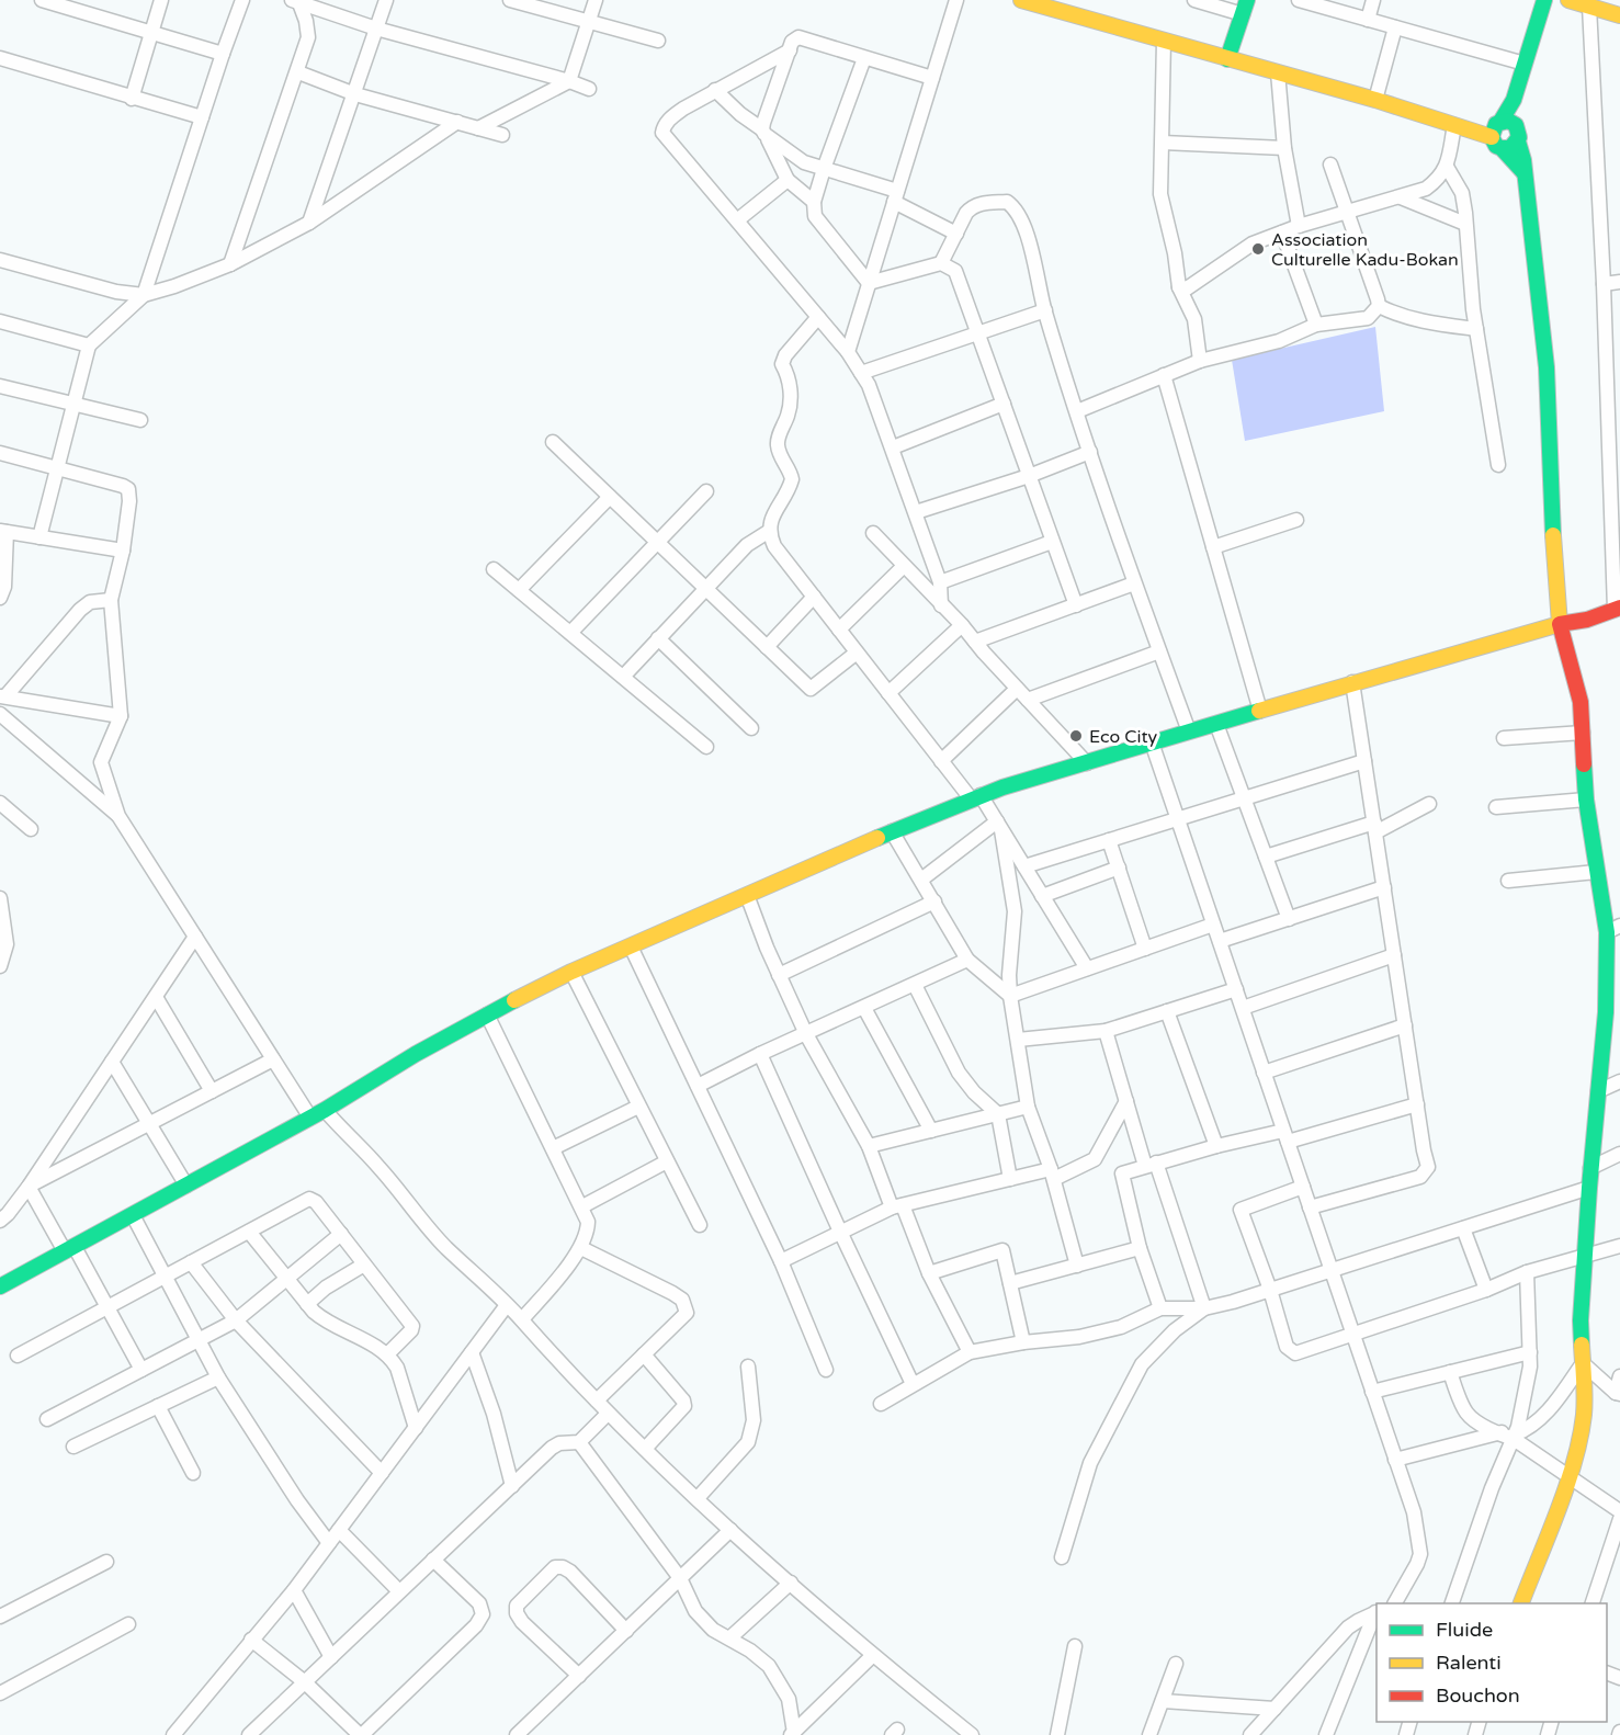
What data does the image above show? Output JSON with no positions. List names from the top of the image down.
{
  "places": ["Association Culturelle Kadu-Bokan", "Eco City"],
  "legend": ["Fluide", "Ralenti", "Bouchon"]
}
